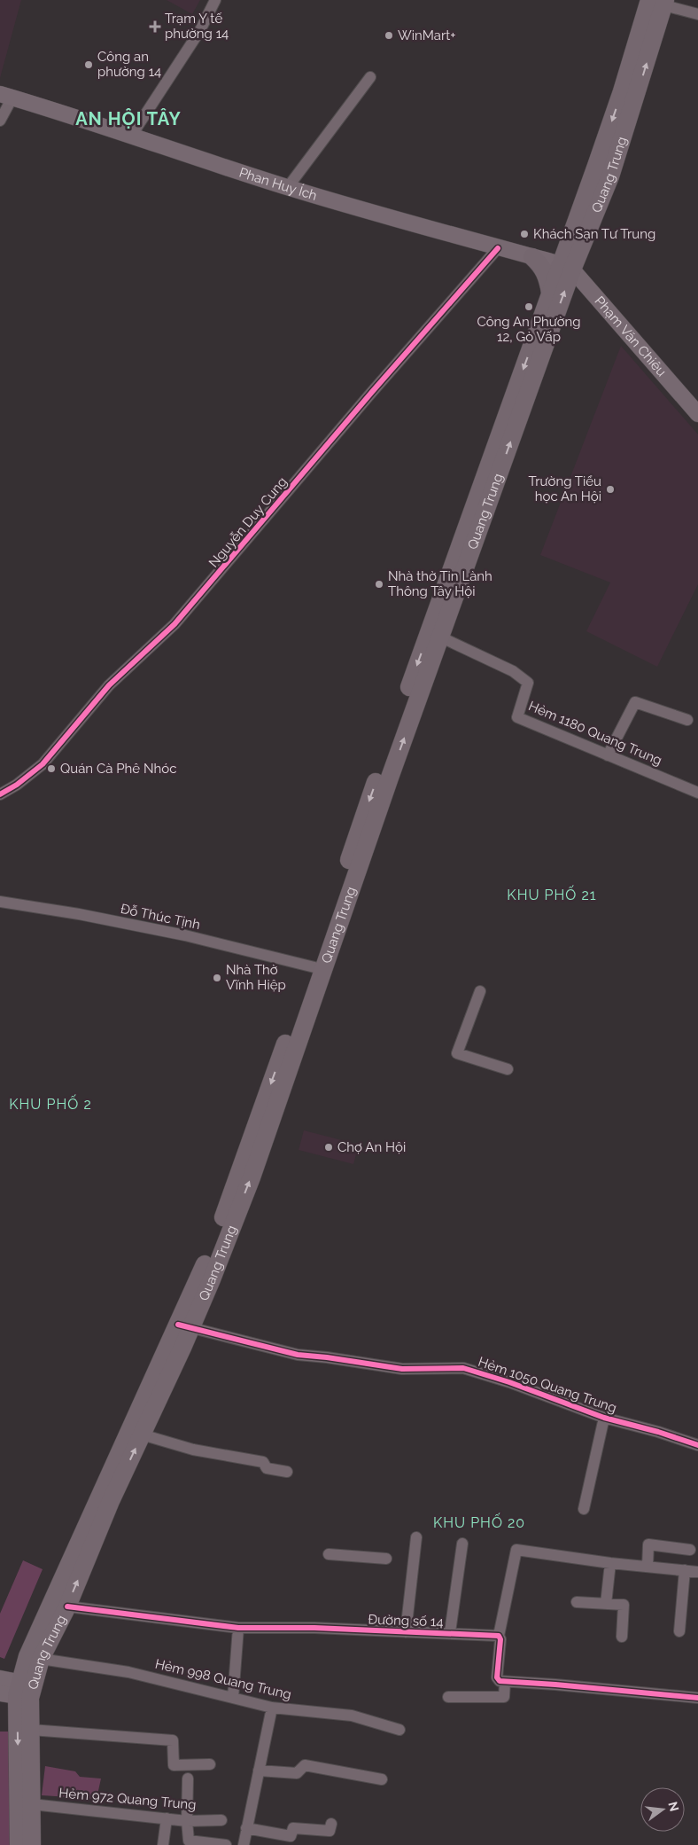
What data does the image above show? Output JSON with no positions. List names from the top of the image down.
{
  "streets": {
    "main road": ["Quang Trung", "Phan Huy Ích", "Phạm Văn Chiêu"],
    "street": [
      "Nguyễn Duy Cung",
      "Hẻm 1180 Quang Trung",
      "Đỗ Thúc Tịnh",
      "Hẻm 1050 Quang Trung",
      "Đường số 14",
      "Hẻm 998 Quang Trung",
      "Hẻm 972 Quang Trung"
    ]
  },
  "crossings": [
    ["Quang Trung", "Phan Huy Ích"],
    ["Quang Trung", "Phạm Văn Chiêu"],
    ["Quang Trung", "Hẻm 1180 Quang Trung"],
    ["Quang Trung", "Đỗ Thúc Tịnh"],
    ["Quang Trung", "Hẻm 1050 Quang Trung"],
    ["Quang Trung", "Đường số 14"],
    ["Quang Trung", "Hẻm 998 Quang Trung"],
    ["Quang Trung", "Hẻm 972 Quang Trung"],
    ["Phan Huy Ích", "Phạm Văn Chiêu"],
    ["Phan Huy Ích", "Nguyễn Duy Cung"]
  ],
  "districts": [
    "AN HỘI TÂY",
    "KHU PHỐ 21",
    "KHU PHỐ 2",
    "KHU PHỐ 20"
  ],
  "places": {
    "health": ["Trạm Y tế phường 14"],
    "other": [
      "WinMart+",
      "Công an phường 14",
      "Khách Sạn Tư Trung",
      "Công An Phường 12, Gò Vấp",
      "Trường Tiểu học An Hội",
      "Nhà thờ Tin Lành Thông Tây Hội",
      "Quán Cà Phê Nhóc",
      "Nhà Thờ Vĩnh Hiệp",
      "Chợ An Hội"
    ]
  },
  "north": "right"
}
